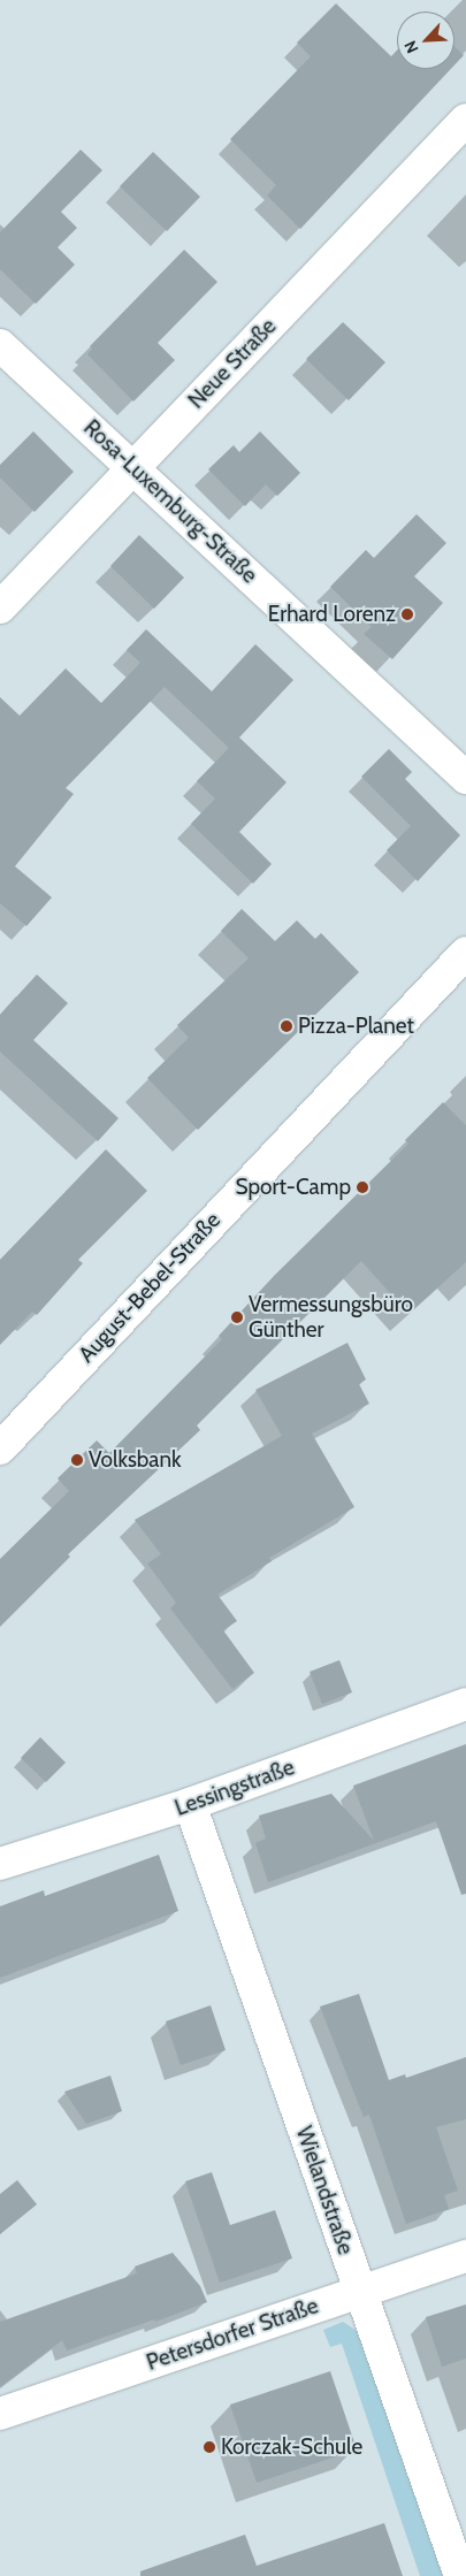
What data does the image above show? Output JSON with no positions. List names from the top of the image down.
{
  "streets": {
    "street": [
      "Neue Straße",
      "Rosa-Luxemburg-Straße",
      "August-Bebel-Straße",
      "Lessingstraße",
      "Wielandstraße",
      "Petersdorfer Straße"
    ]
  },
  "crossings": [
    ["Neue Straße", "Rosa-Luxemburg-Straße"],
    ["Lessingstraße", "Wielandstraße"],
    ["Wielandstraße", "Petersdorfer Straße"]
  ],
  "places": [
    "Erhard Lorenz",
    "Pizza-Planet",
    "Sport-Camp",
    "Vermessungsbüro Günther",
    "Volksbank",
    "Korczak-Schule"
  ],
  "north": "bottom left"
}
